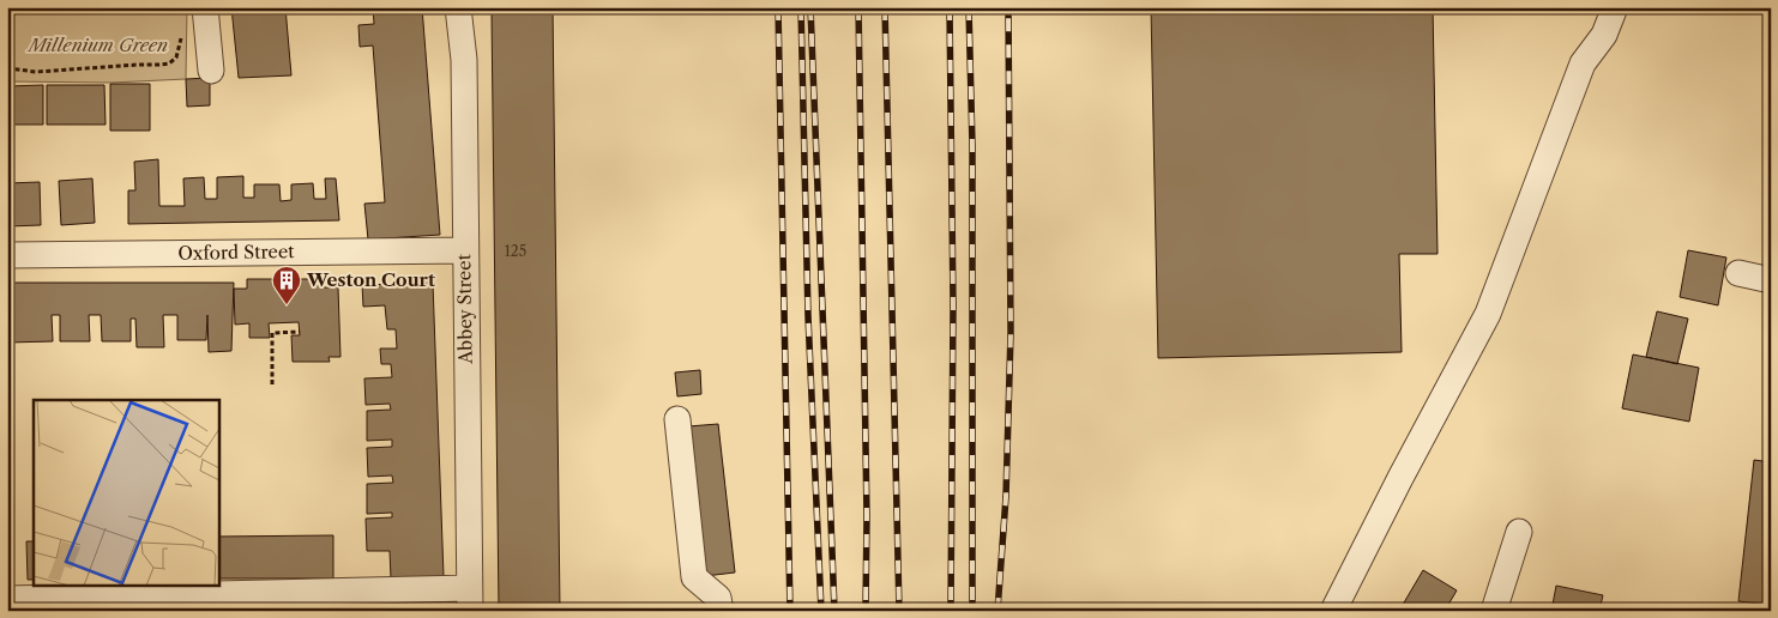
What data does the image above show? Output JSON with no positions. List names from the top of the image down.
{
  "streets": {
    "street": ["Oxford Street", "Abbey Street"]
  },
  "crossings": [
    ["Oxford Street", "Abbey Street"]
  ],
  "parks": ["Millenium Green"],
  "places": {
    "building": ["Weston Court"]
  },
  "house_numbers": ["125"]
}
